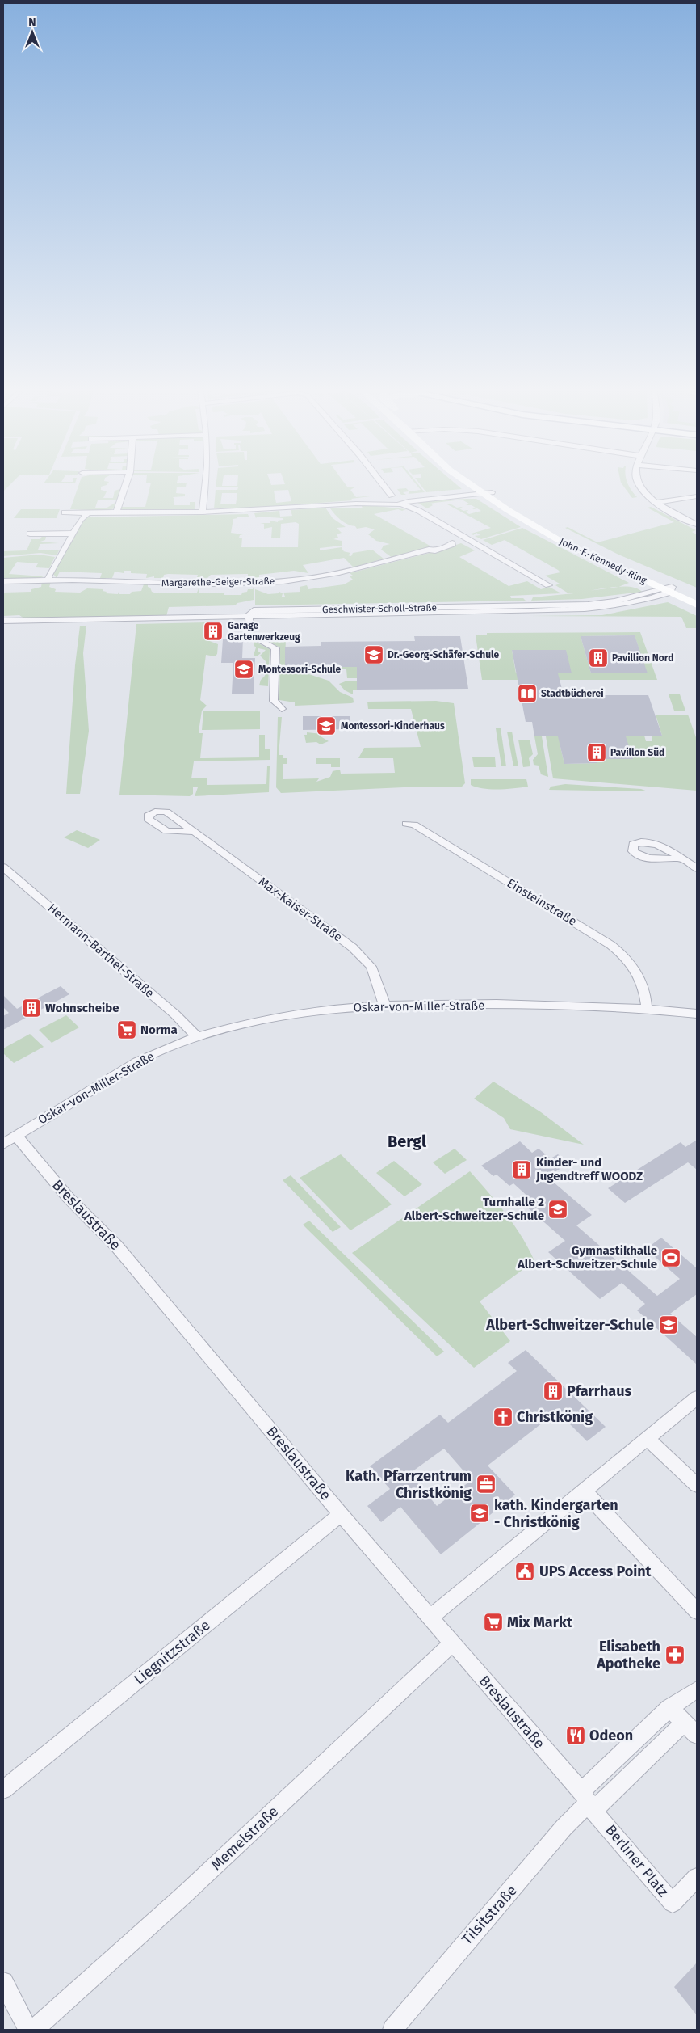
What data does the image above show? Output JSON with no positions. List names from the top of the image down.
{
  "streets": {
    "main road": ["John-F.-Kennedy-Ring"],
    "street": [
      "Margarethe-Geiger-Straße",
      "Geschwister-Scholl-Straße",
      "Einsteinstraße",
      "Max-Kaiser-Straße",
      "Hermann-Barthel-Straße",
      "Oskar-von-Miller-Straße",
      "Breslaustraße",
      "Liegnitzstraße",
      "Memelstraße",
      "Berliner Platz",
      "Tilsitstraße"
    ]
  },
  "crossings": [
    ["John-F.-Kennedy-Ring", "Geschwister-Scholl-Straße"],
    ["Einsteinstraße", "Oskar-von-Miller-Straße"],
    ["Max-Kaiser-Straße", "Oskar-von-Miller-Straße"],
    ["Hermann-Barthel-Straße", "Oskar-von-Miller-Straße"],
    ["Oskar-von-Miller-Straße", "Breslaustraße"],
    ["Breslaustraße", "Liegnitzstraße"],
    ["Breslaustraße", "Memelstraße"],
    ["Breslaustraße", "Berliner Platz"],
    ["Breslaustraße", "Tilsitstraße"],
    ["Berliner Platz", "Tilsitstraße"]
  ],
  "districts": ["Bergl"],
  "places": {
    "building": [
      "Garage Gartenwerkzeug",
      "Pavillion Nord",
      "Pavillon Süd",
      "Wohnscheibe",
      "Kinder- und Jugendtreff WOODZ",
      "Pfarrhaus"
    ],
    "school or university": [
      "Dr.-Georg-Schäfer-Schule",
      "Montessori-Schule",
      "Montessori-Kinderhaus",
      "Turnhalle 2 Albert-Schweitzer-Schule",
      "Albert-Schweitzer-Schule",
      "kath. Kindergarten - Christkönig"
    ],
    "library": ["Stadtbücherei"],
    "supermarket": ["Norma", "Mix Markt"],
    "sports": ["Gymnastikhalle Albert-Schweitzer-Schule"],
    "church": ["Christkönig"],
    "office": ["Kath. Pfarrzentrum Christkönig"],
    "public building": ["UPS Access Point"],
    "pharmacy": ["Elisabeth Apotheke"],
    "restaurant": ["Odeon"]
  },
  "north": "top"
}
